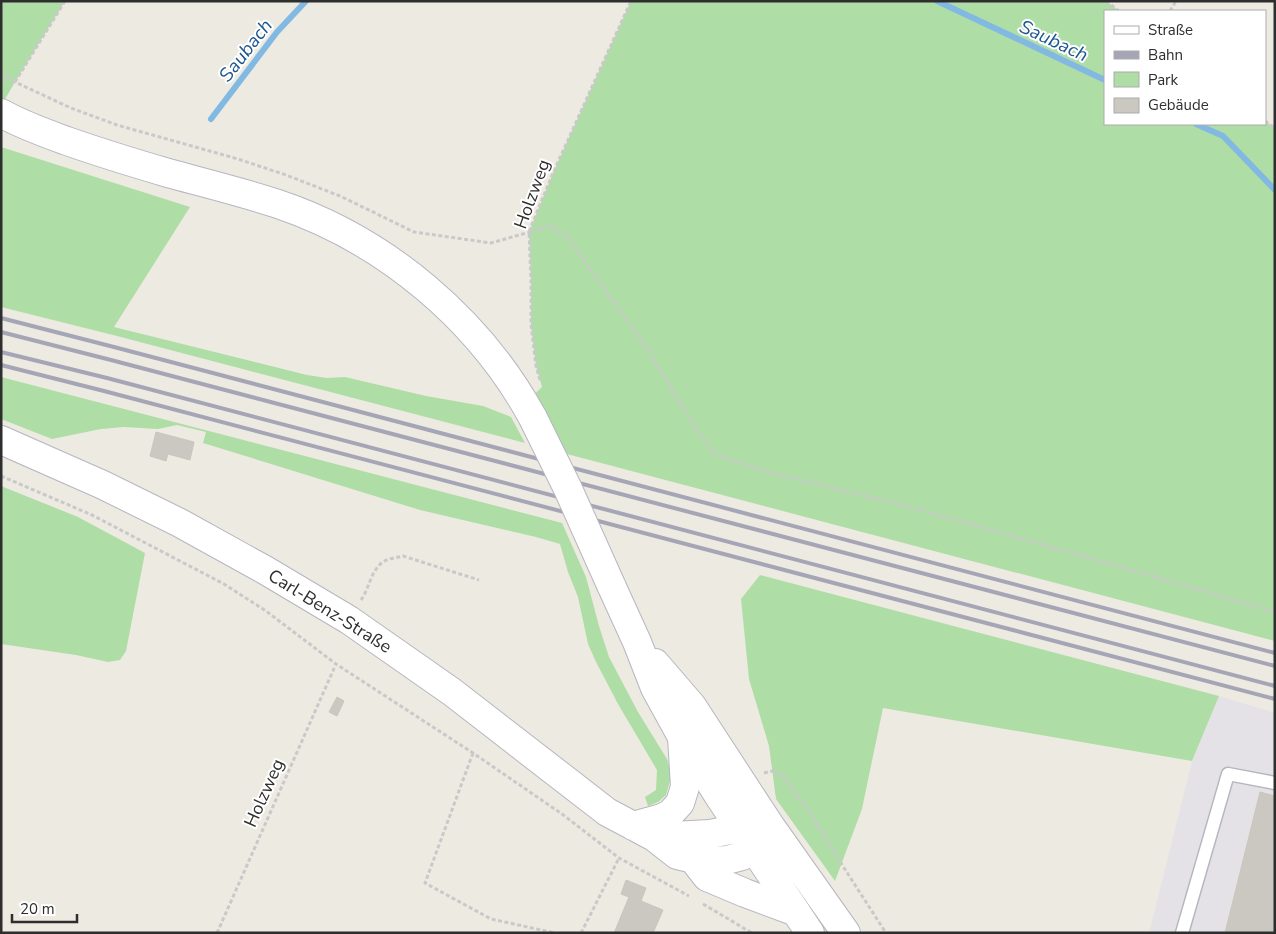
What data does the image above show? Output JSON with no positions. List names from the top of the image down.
{
  "streets": {
    "main road": ["Carl-Benz-Straße"],
    "path": ["Holzweg"]
  },
  "water": ["Saubach"],
  "legend": [
    "Straße",
    "Bahn",
    "Park",
    "Gebäude"
  ],
  "scale_bar": "20 m"
}
